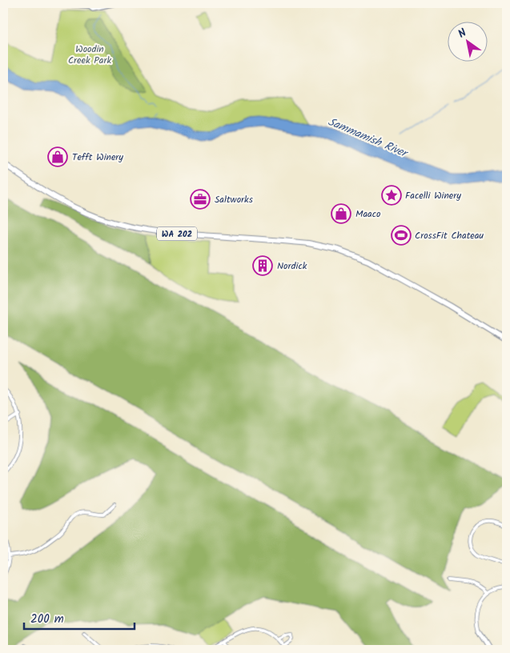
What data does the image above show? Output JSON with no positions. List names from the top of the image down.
{
  "streets": {
    "main road": ["WA 202"]
  },
  "water": ["Sammamish River"],
  "parks": ["Woodin Creek Park"],
  "places": {
    "shop": ["Tefft Winery", "Maaco"],
    "place": ["Facelli Winery"],
    "office": ["Saltworks"],
    "sports": ["CrossFit Chateau"],
    "building": ["Nordick"]
  },
  "scale_bar": "200 m",
  "north": "top left"
}
